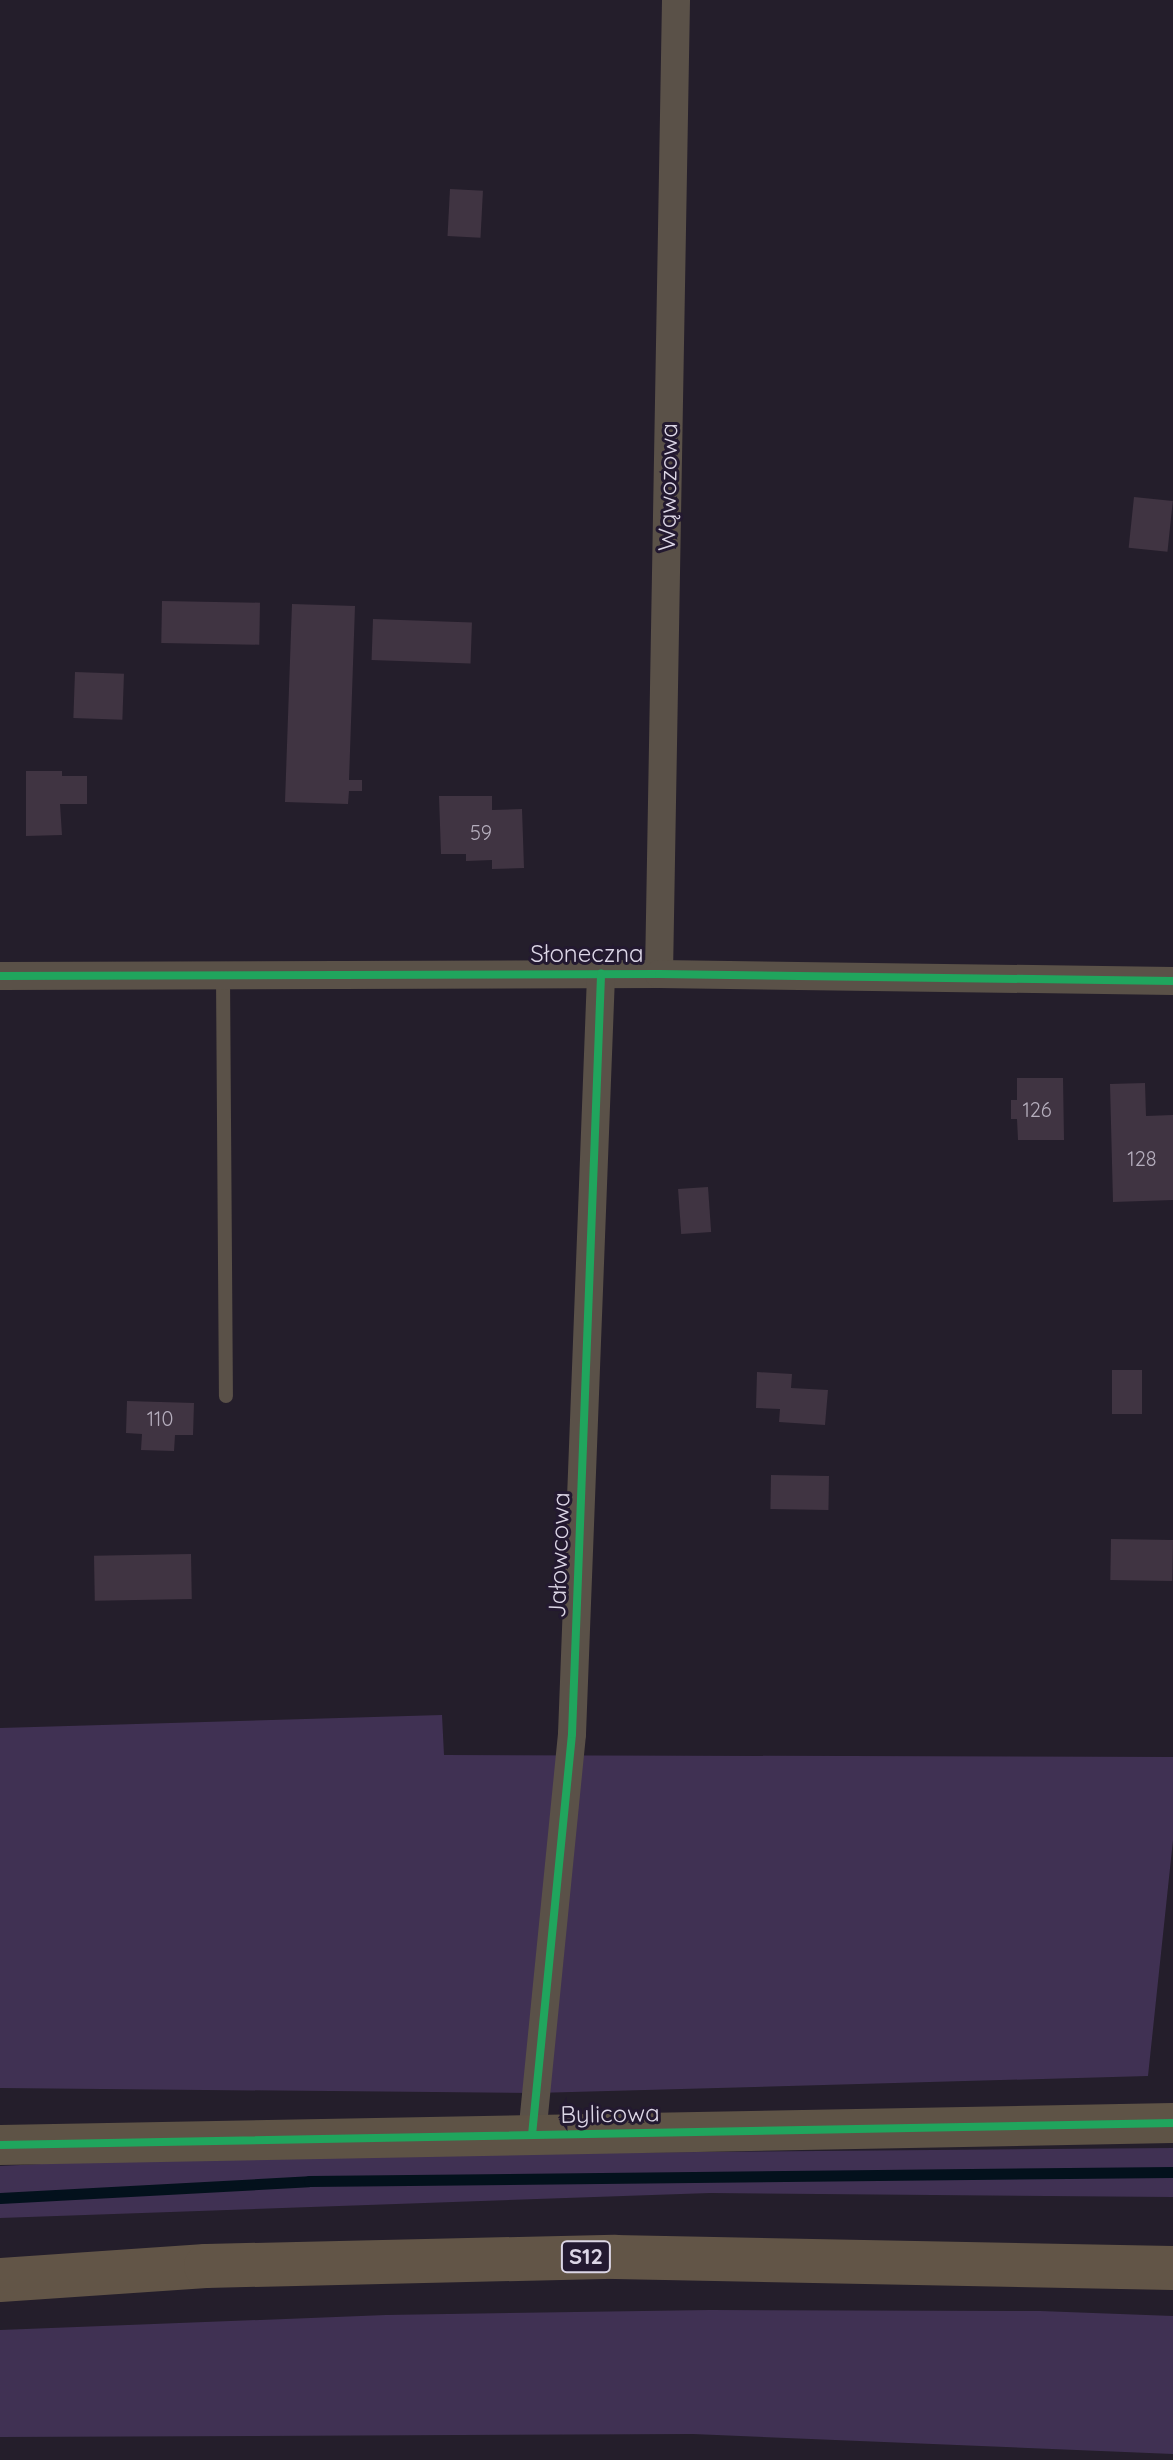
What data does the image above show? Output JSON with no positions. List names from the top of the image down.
{
  "streets": {
    "highway": ["S12"],
    "street": [
      "Wąwozowa",
      "Słoneczna",
      "Jałowcowa",
      "Bylicowa"
    ]
  },
  "crossings": [
    ["Wąwozowa", "Słoneczna"],
    ["Słoneczna", "Jałowcowa"],
    ["Jałowcowa", "Bylicowa"]
  ],
  "house_numbers": [
    "59",
    "126",
    "128",
    "110"
  ]
}
